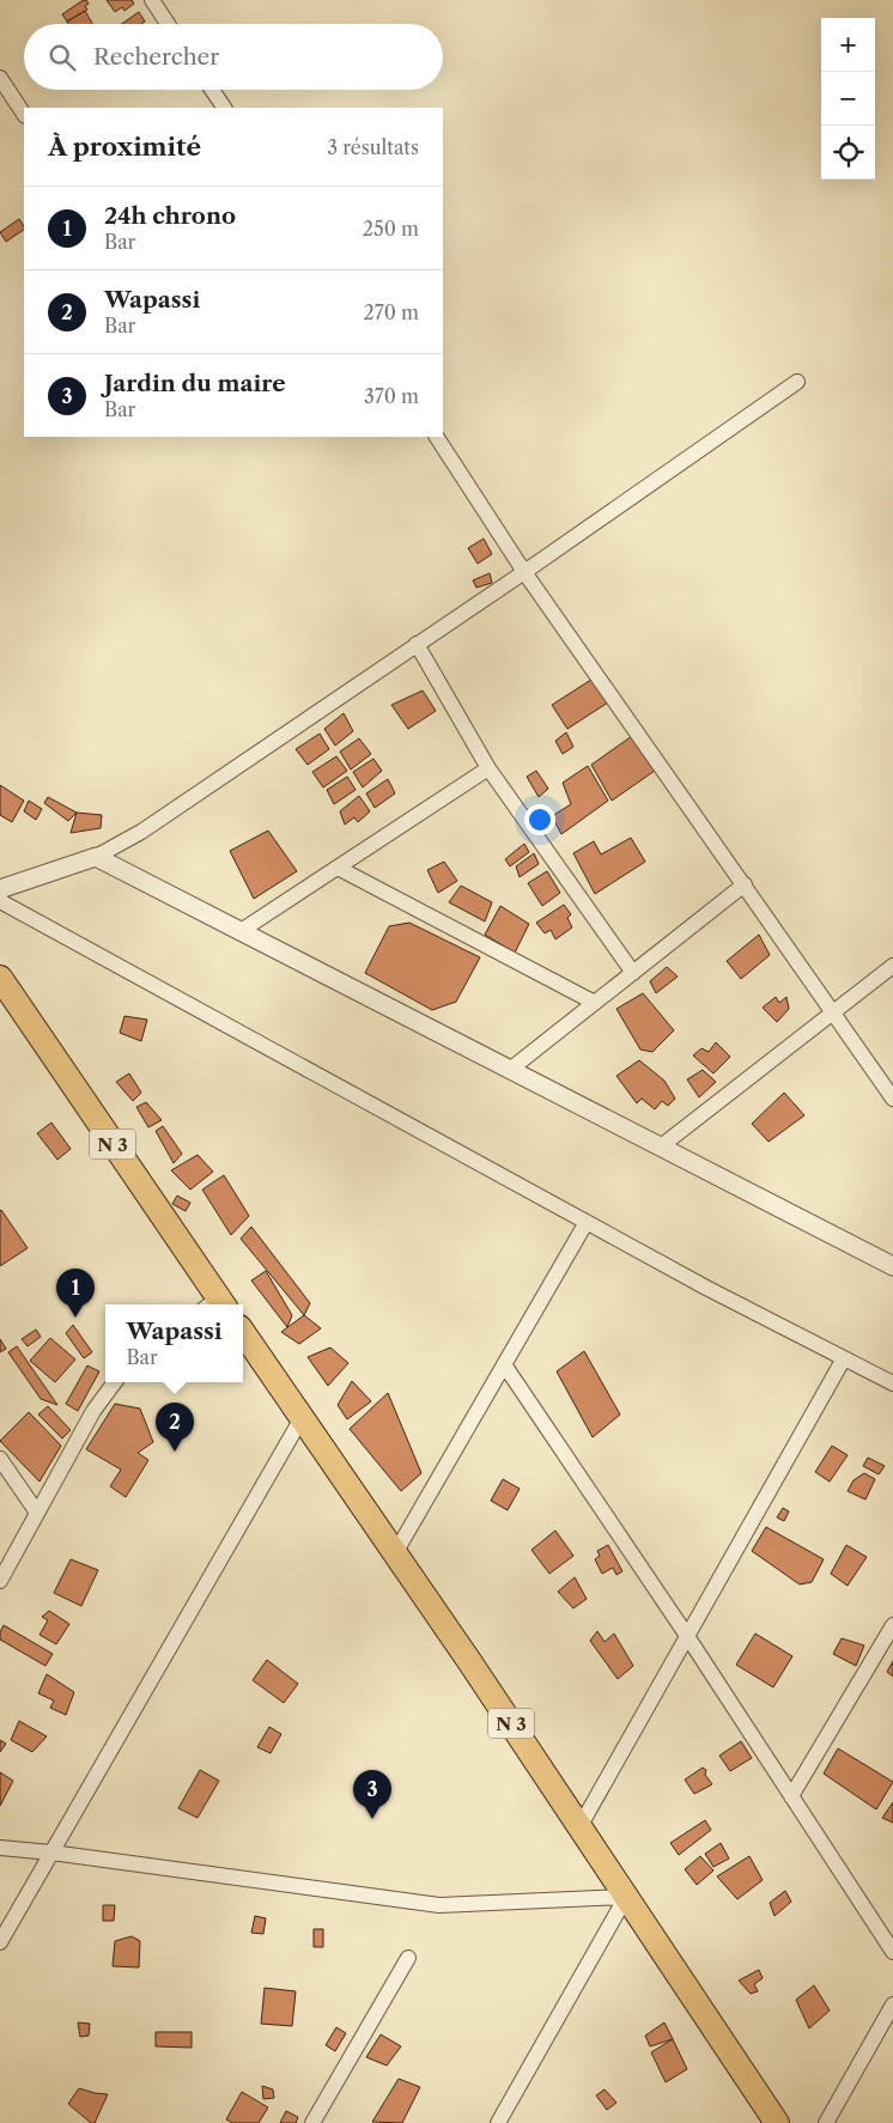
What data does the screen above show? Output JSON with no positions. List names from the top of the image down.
{
  "streets": {
    "main road": ["N 3"]
  },
  "page": {
    "map_buttons": ["+", "−"],
    "search": "Rechercher",
    "heading": ["À proximité", "3 résultats"],
    "list": [
      {
        "mark": "1",
        "name": "24h chrono",
        "note": "Bar",
        "value": "250 m"
      },
      {
        "mark": "2",
        "name": "Wapassi",
        "note": "Bar",
        "value": "270 m"
      },
      {
        "mark": "3",
        "name": "Jardin du maire",
        "note": "Bar",
        "value": "370 m"
      }
    ],
    "pins": ["1", "2", "3"],
    "popup": ["Wapassi", "Bar"]
  }
}
